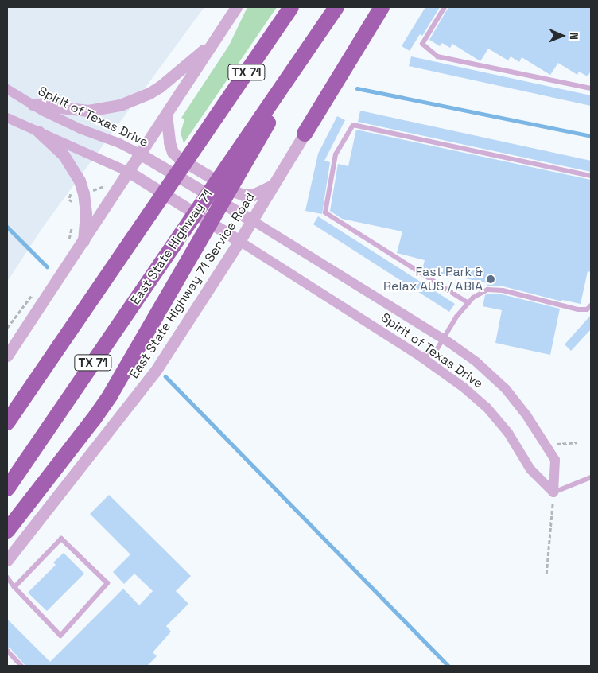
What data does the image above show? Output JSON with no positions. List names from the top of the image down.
{
  "streets": {
    "highway": ["TX 71", "East State Highway 71"],
    "street": ["Spirit of Texas Drive", "East State Highway 71 Service Road"]
  },
  "crossings": [
    ["Spirit of Texas Drive", "East State Highway 71 Service Road"]
  ],
  "places": ["Fast Park & Relax AUS / ABIA"],
  "north": "right"
}
